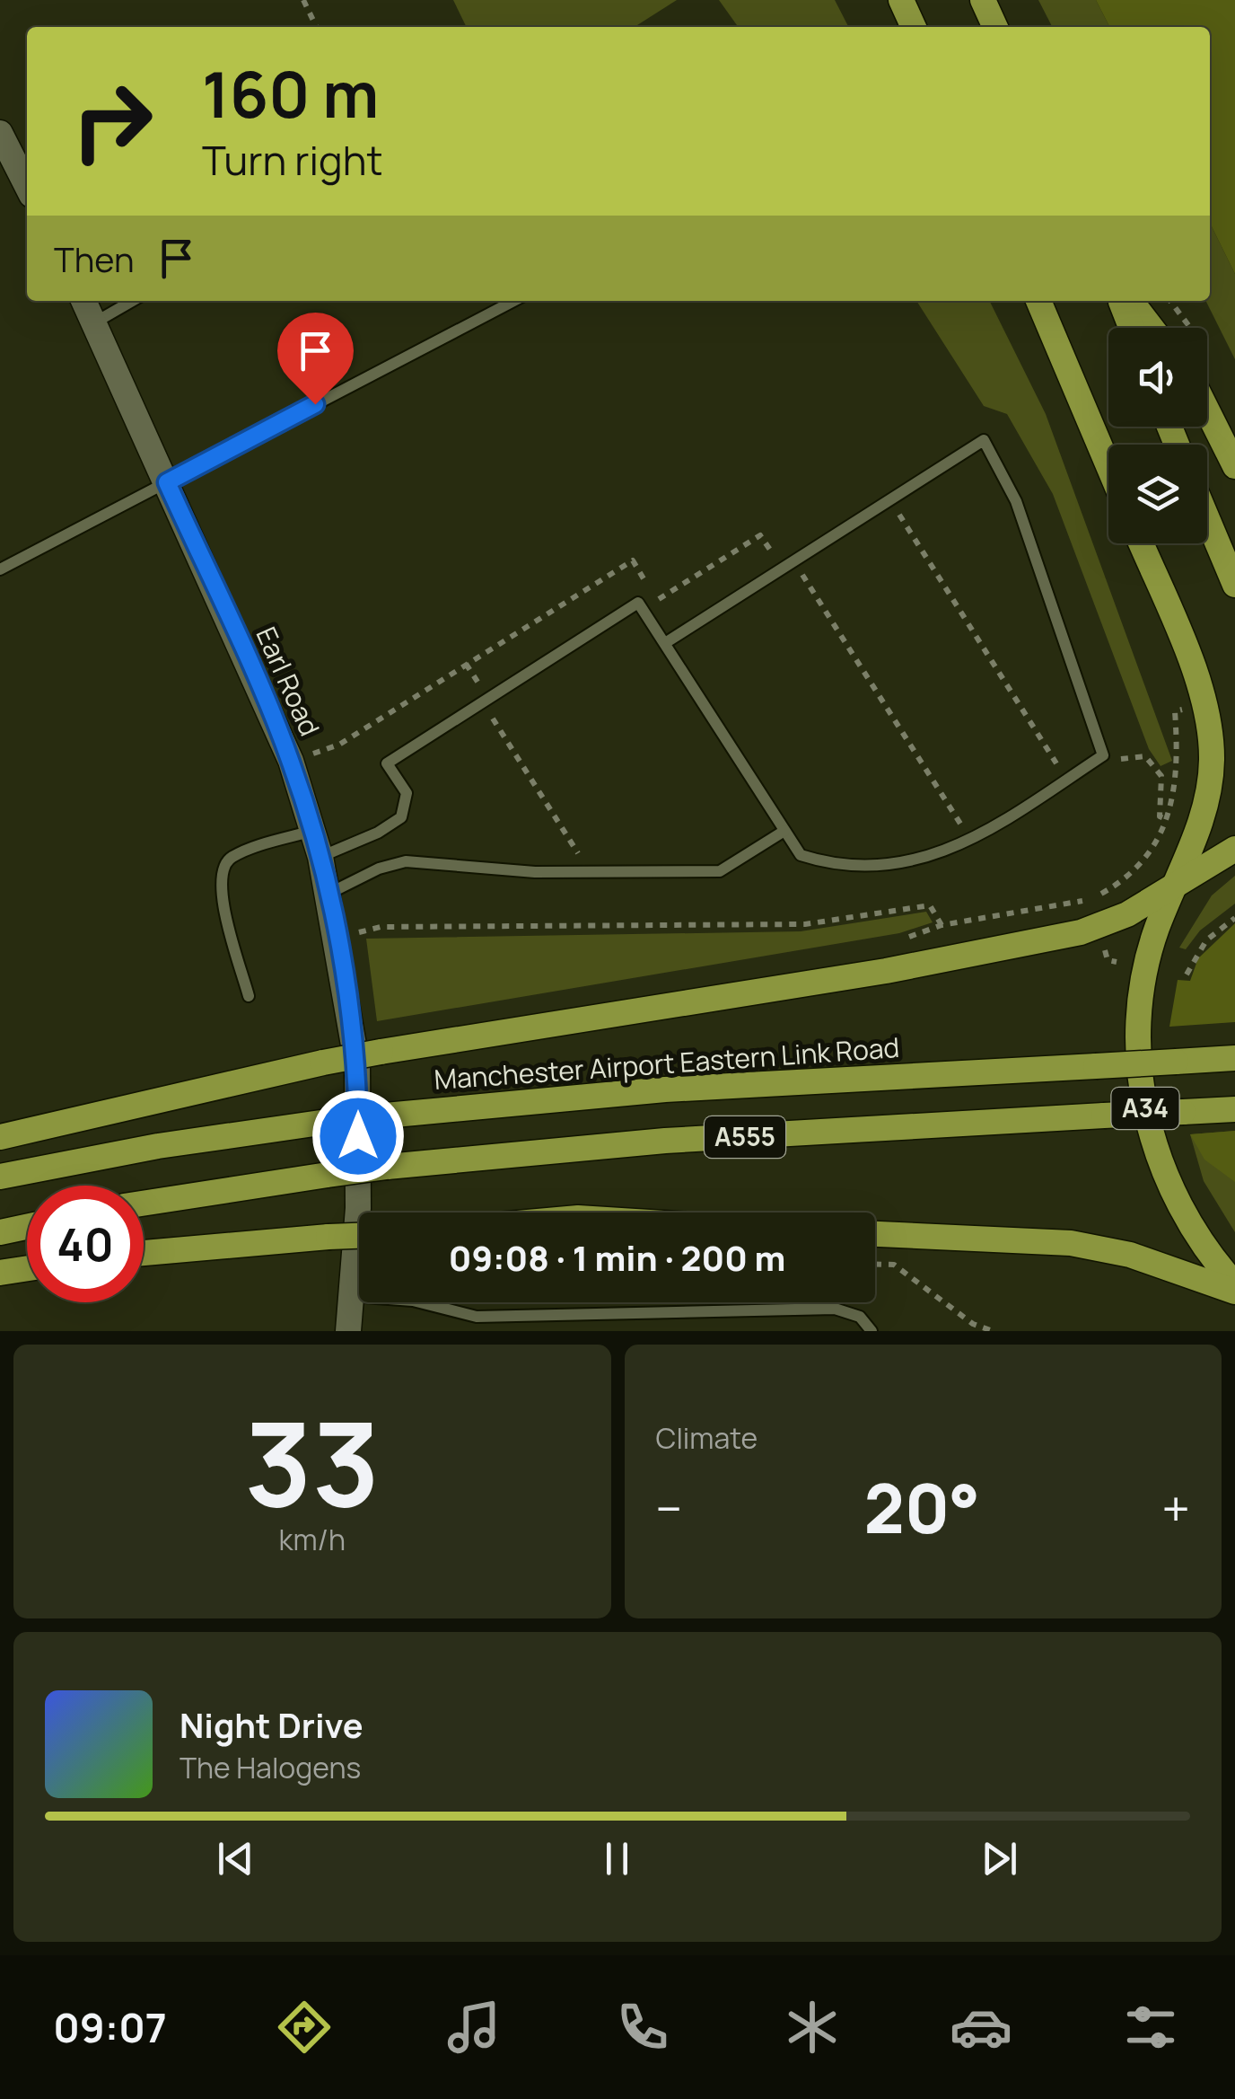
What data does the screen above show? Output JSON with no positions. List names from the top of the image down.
{
  "streets": {
    "highway": ["Manchester Airport Eastern Link Road", "A34", "A555"],
    "street": ["Earl Road"]
  },
  "page": {
    "turn": ["160 m", "Turn right"],
    "then": "Then",
    "limit": "40",
    "trip": "09:08 · 1 min · 200 m",
    "tile": [
      ["33", "km/h"],
      "Climate"
    ],
    "heat": ["−", "20°", "+"],
    "song": ["Night Drive", "The Halogens"],
    "tabs": "09:07"
  }
}
